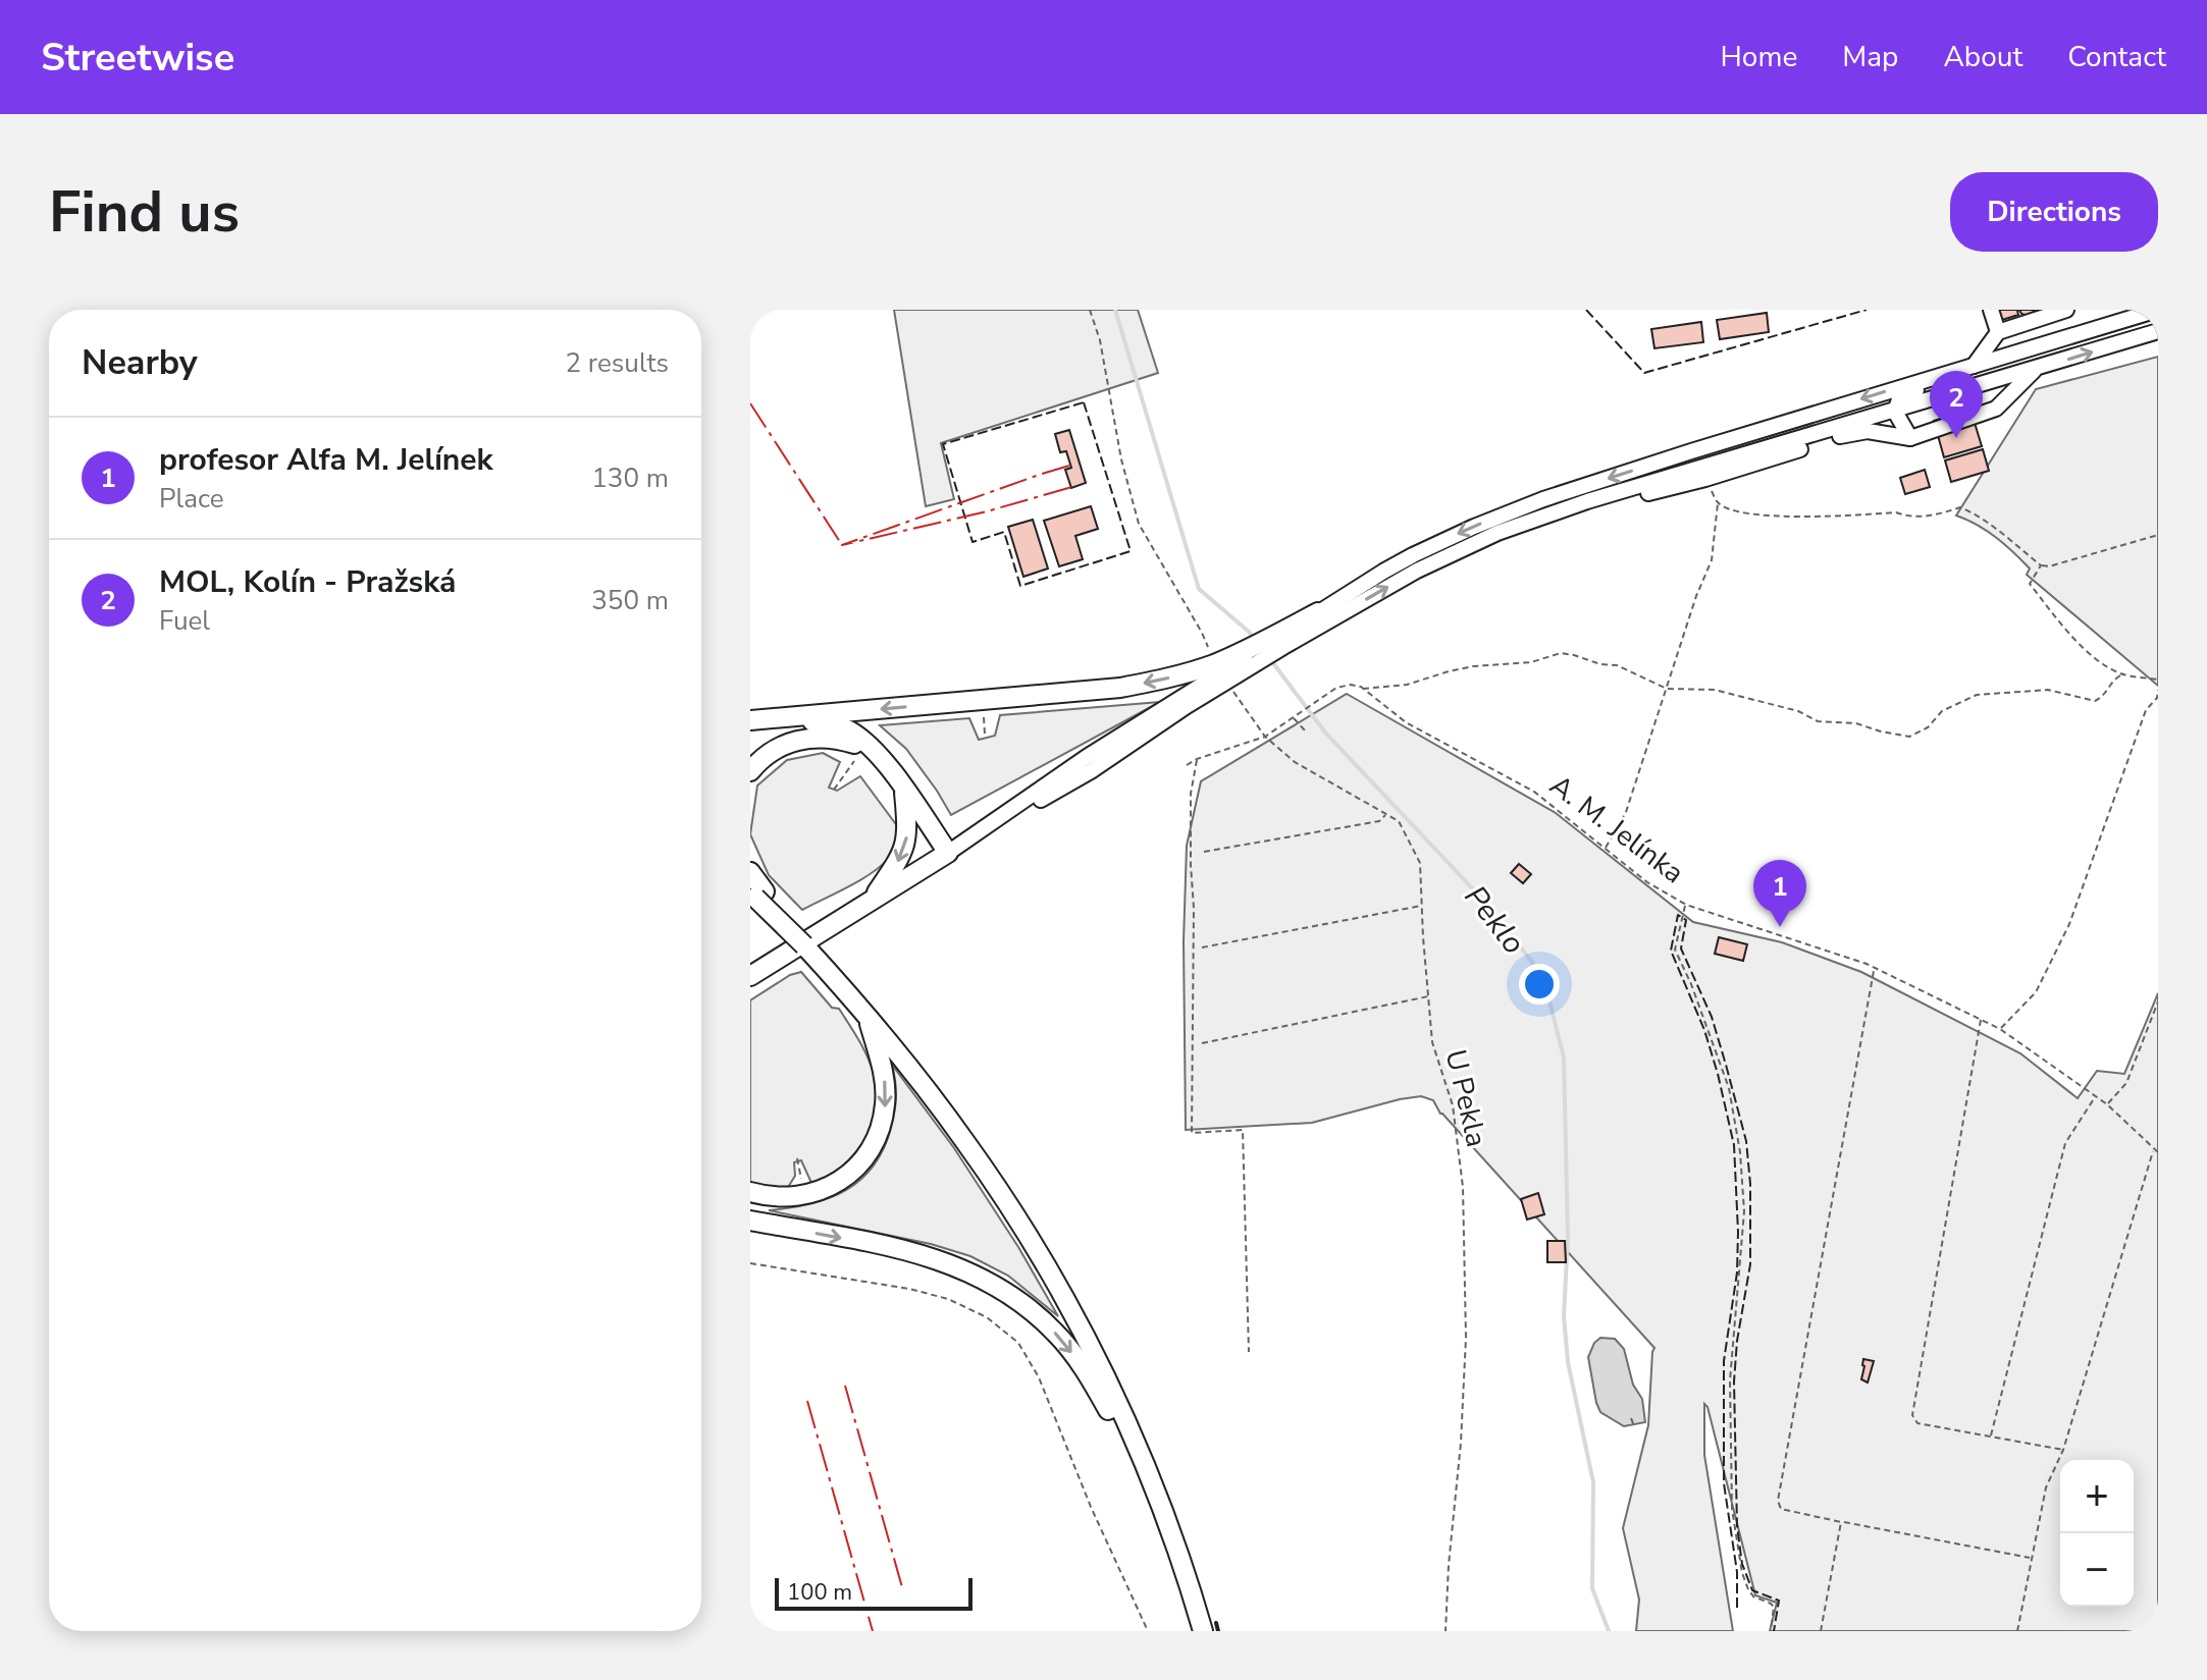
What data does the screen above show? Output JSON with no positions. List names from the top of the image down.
{
  "streets": {
    "path": ["A. M. Jelínka", "U Pekla"]
  },
  "water": ["Peklo"],
  "scale_bar": "100 m",
  "page": {
    "header": "Streetwise",
    "nav": [
      "Home",
      "Map",
      "About",
      "Contact"
    ],
    "buttons": "Directions",
    "title": "Find us",
    "heading": ["Nearby", "2 results"],
    "pins": ["2", "1"],
    "list": [
      {
        "mark": "1",
        "name": "profesor Alfa M. Jelínek",
        "note": "Place",
        "value": "130 m"
      },
      {
        "mark": "2",
        "name": "MOL, Kolín - Pražská",
        "note": "Fuel",
        "value": "350 m"
      }
    ],
    "map_buttons": ["+", "−"],
    "scale": "100 m"
  }
}
